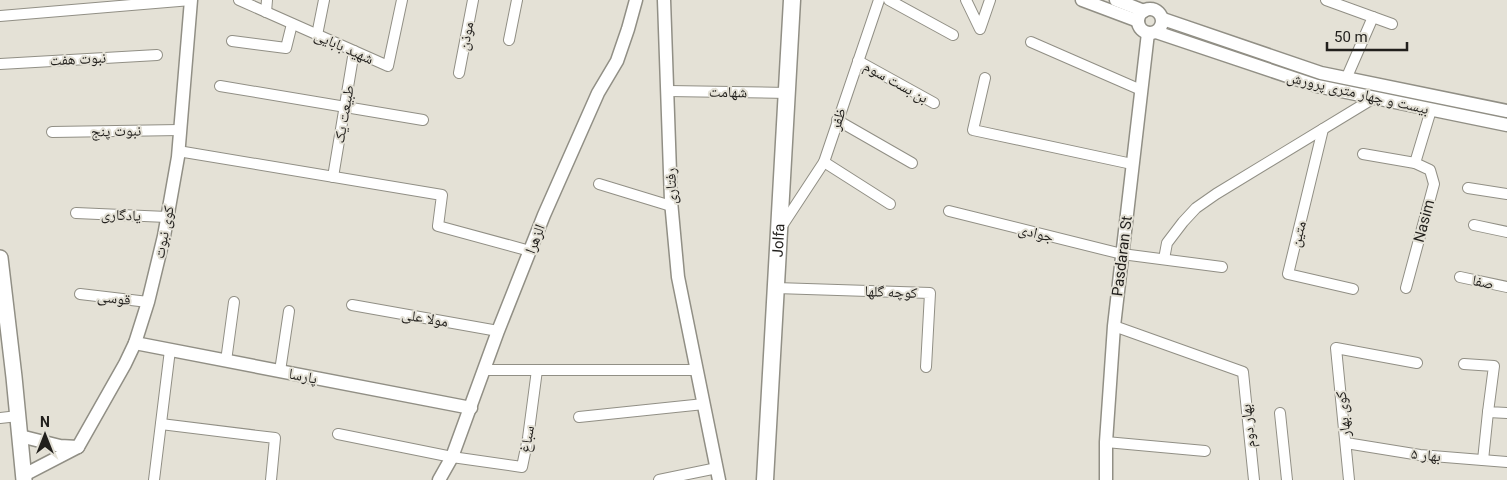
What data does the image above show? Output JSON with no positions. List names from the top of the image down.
{
  "streets": {
    "main road": ["Jolfa"],
    "street": [
      "موذن",
      "شهید بابایی",
      "نبوت هفت",
      "بن بست سوم",
      "شهامت",
      "بیست و چهار متری پرورش",
      "طبیعت یک",
      "ظفر",
      "نبوت پنج",
      "رفتاری",
      "یادگاری",
      "Nasim",
      "کوی نبوت",
      "جوادی",
      "متین",
      "الزهرا",
      "Pasdaran St",
      "صفا",
      "کوچه گلها",
      "قوسی",
      "مولا علی",
      "پارسا",
      "کوی بهار",
      "بهار دوم",
      "سباغ",
      "بهار ۵"
    ]
  },
  "crossings": [
    ["شهید بابایی", "طبیعت یک"],
    ["بن بست سوم", "ظفر"],
    ["شهامت", "رفتاری"],
    ["شهامت", "Jolfa"],
    ["بیست و چهار متری پرورش", "Pasdaran St"],
    ["ظفر", "Jolfa"],
    ["نبوت پنج", "کوی نبوت"],
    ["یادگاری", "کوی نبوت"],
    ["کوی نبوت", "قوسی"],
    ["کوی نبوت", "پارسا"],
    ["جوادی", "Pasdaran St"],
    ["الزهرا", "مولا علی"],
    ["الزهرا", "پارسا"],
    ["الزهرا", "سباغ"],
    ["Jolfa", "کوچه گلها"],
    ["Pasdaran St", "بهار دوم"],
    ["کوی بهار", "بهار ۵"]
  ],
  "scale_bar": "50 m",
  "north": "top"
}
